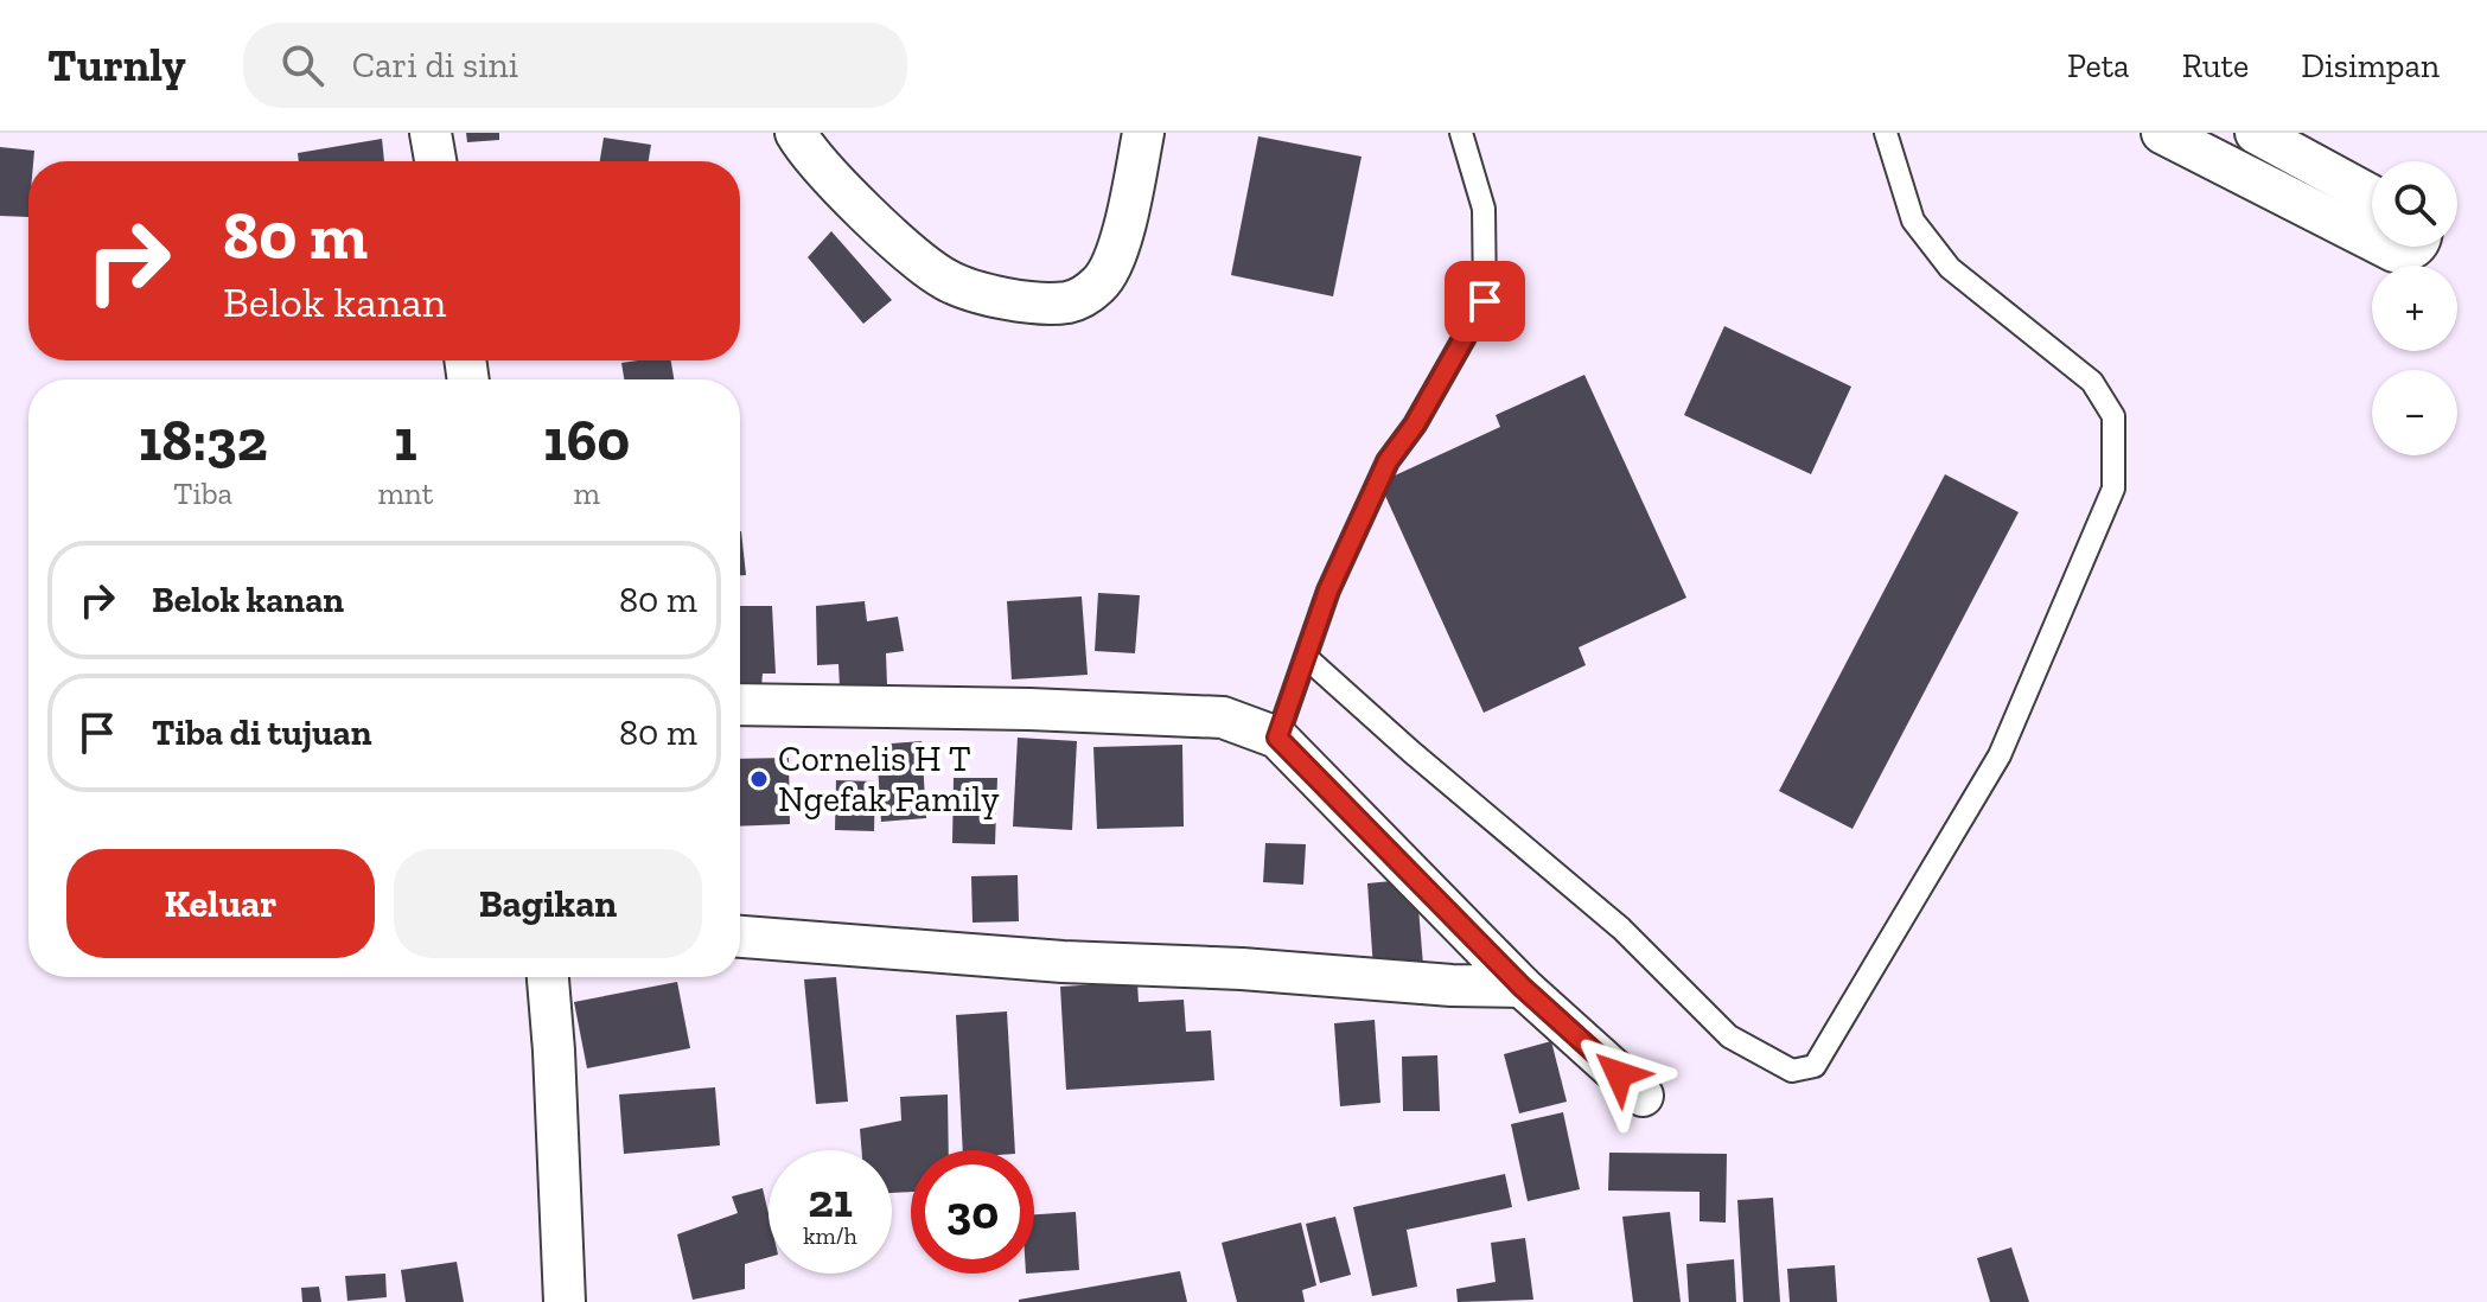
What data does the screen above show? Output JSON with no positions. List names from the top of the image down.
{
  "places": ["Cornelis H T Ngefak Family"],
  "page": {
    "header": "Turnly",
    "search": "Cari di sini",
    "nav": ["Peta", "Rute", "Disimpan"],
    "map_buttons": ["+", "−"],
    "turn": ["80 m", "Belok kanan"],
    "eta": [
      "18:32",
      "Tiba",
      "1",
      "mnt",
      "160",
      "m"
    ],
    "list": [
      {
        "name": "Belok kanan",
        "value": "80 m"
      },
      {
        "name": "Tiba di tujuan",
        "value": "80 m"
      }
    ],
    "buttons": ["Keluar", "Bagikan"],
    "speed": "21 km/h",
    "limit": "30"
  }
}
